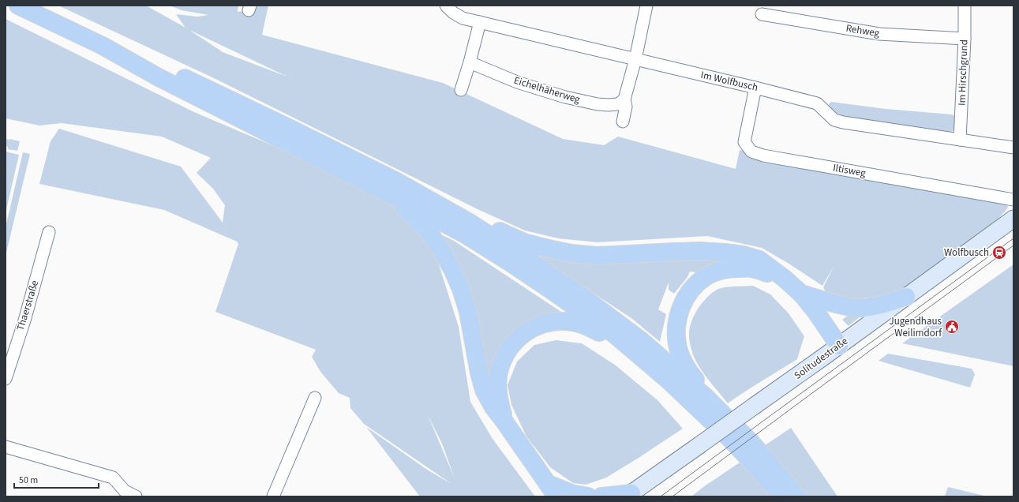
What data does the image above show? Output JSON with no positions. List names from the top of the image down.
{
  "streets": {
    "main road": ["Solitudestraße"],
    "street": [
      "Rehweg",
      "Im Hirschgrund",
      "Im Wolfbusch",
      "Eichelhäherweg",
      "Iltisweg",
      "Thaerstraße"
    ]
  },
  "crossings": [
    ["Rehweg", "Im Hirschgrund"],
    ["Im Hirschgrund", "Im Wolfbusch"],
    ["Im Wolfbusch", "Iltisweg"]
  ],
  "places": {
    "station": ["Wolfbusch"],
    "public building": ["Jugendhaus Weilimdorf"]
  },
  "scale_bar": "50 m"
}
